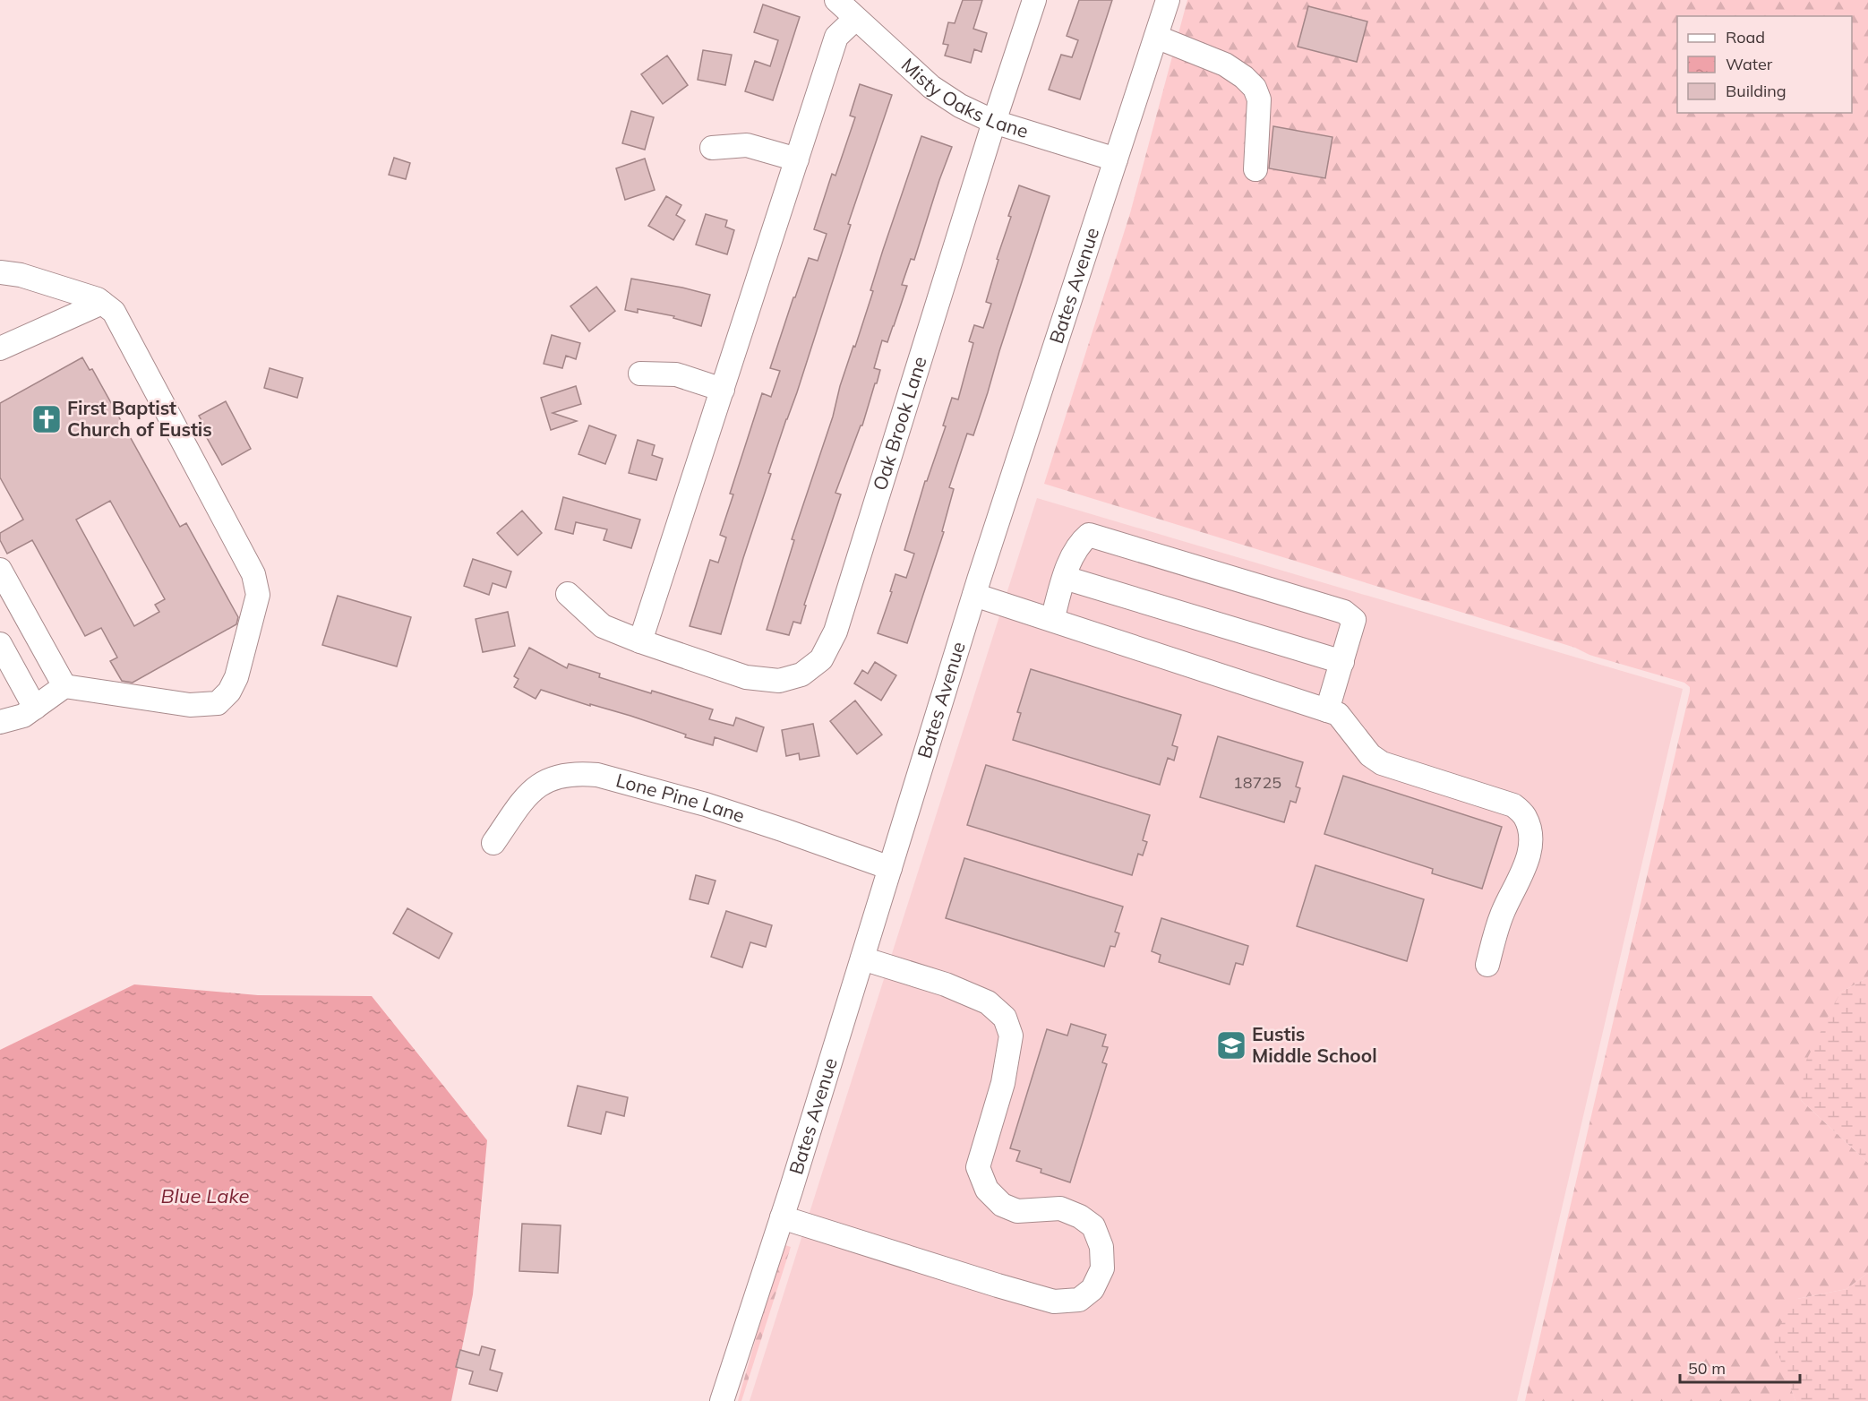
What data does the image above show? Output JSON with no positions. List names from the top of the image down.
{
  "streets": {
    "street": [
      "Misty Oaks Lane",
      "Bates Avenue",
      "Oak Brook Lane",
      "Lone Pine Lane"
    ]
  },
  "crossings": [
    ["Misty Oaks Lane", "Bates Avenue"],
    ["Misty Oaks Lane", "Oak Brook Lane"],
    ["Bates Avenue", "Lone Pine Lane"]
  ],
  "water": ["Blue Lake"],
  "places": {
    "church": ["First Baptist Church of Eustis"],
    "school or university": ["Eustis Middle School"]
  },
  "house_numbers": ["18725"],
  "legend": ["Road", "Water", "Building"],
  "scale_bar": "50 m"
}
